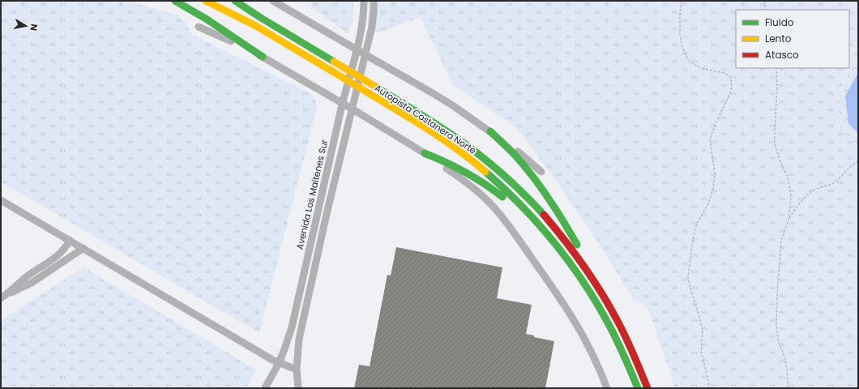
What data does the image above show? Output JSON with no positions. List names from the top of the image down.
{
  "streets": {
    "highway": ["Autopista Costanera Norte"],
    "street": ["Avenida Los Maitenes Sur"]
  },
  "legend": ["Fluido", "Lento", "Atasco"],
  "north": "right"
}
